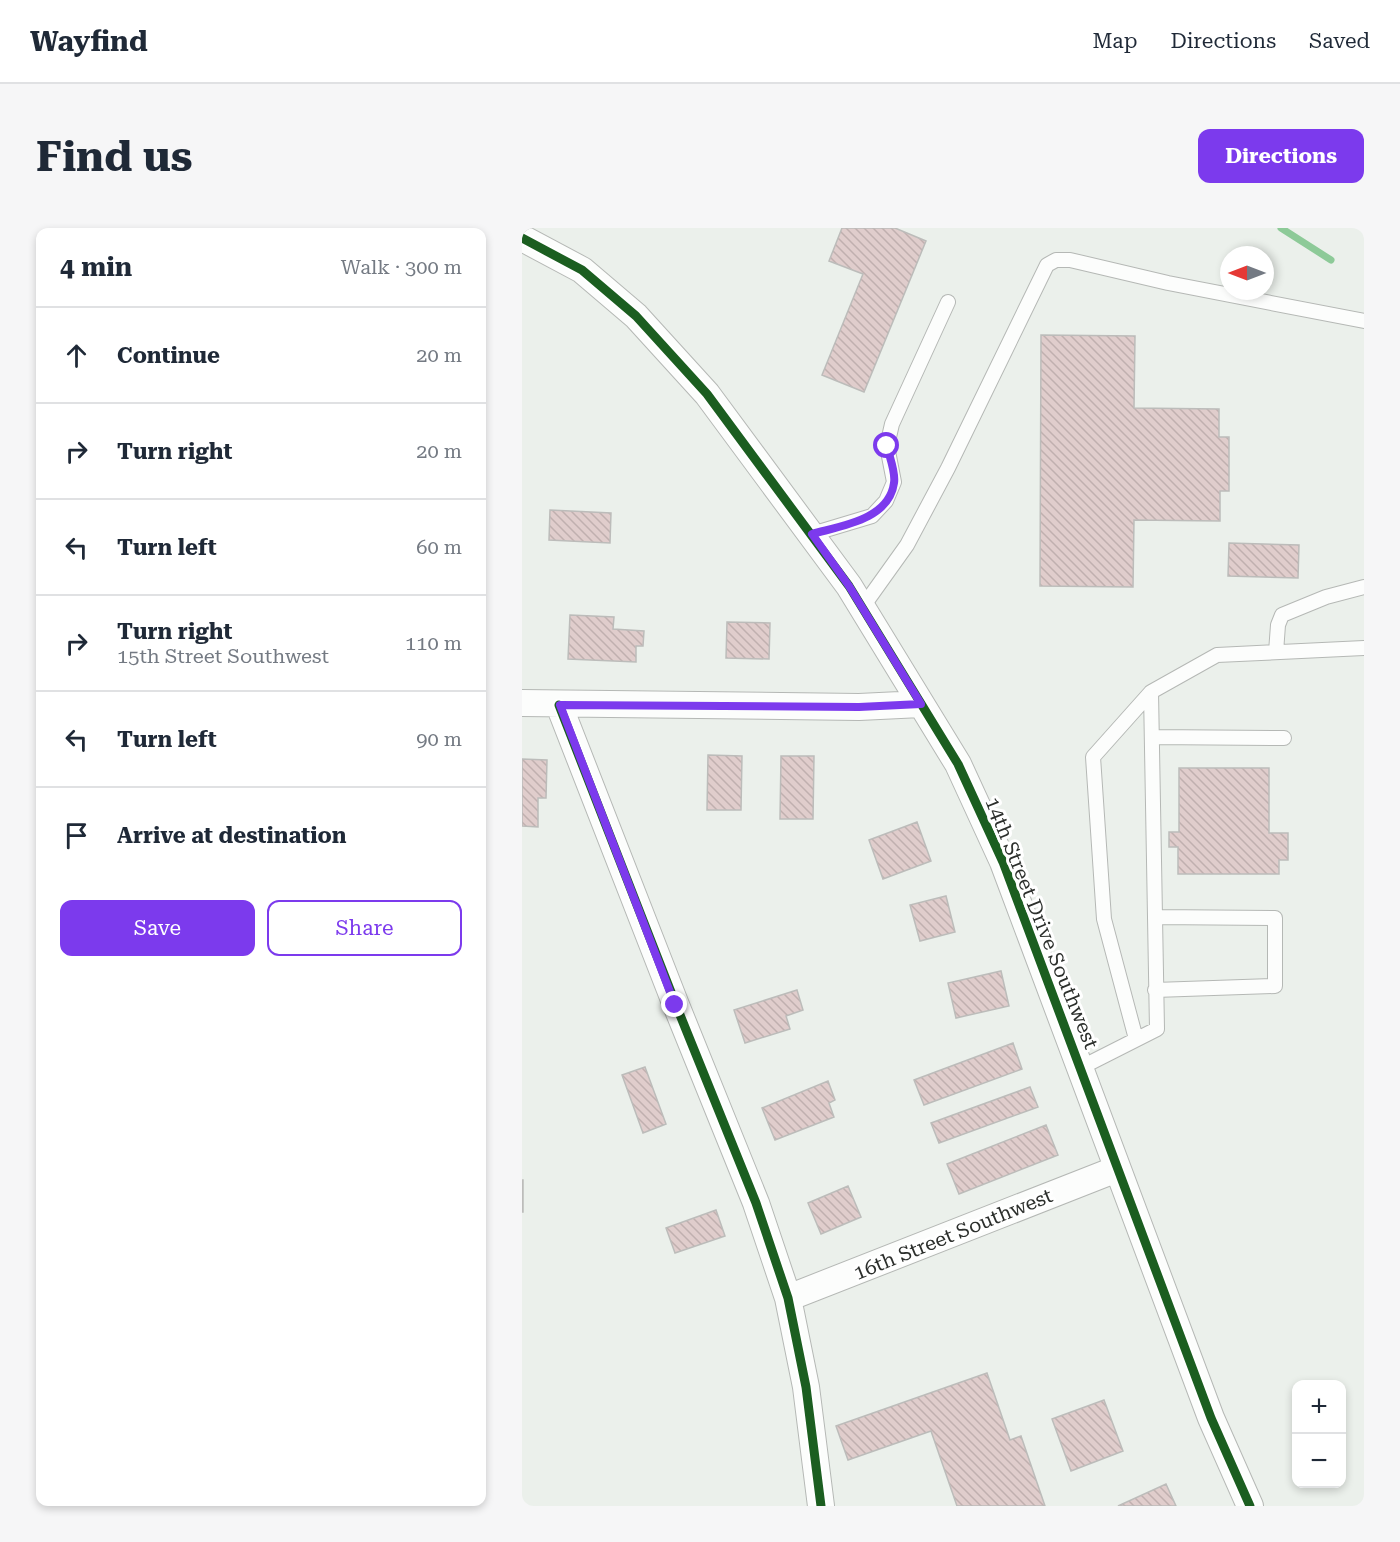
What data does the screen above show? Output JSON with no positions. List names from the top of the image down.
{
  "streets": {
    "street": ["14th Street Drive Southwest", "16th Street Southwest"]
  },
  "crossings": [
    ["14th Street Drive Southwest", "16th Street Southwest"]
  ],
  "north": "left",
  "page": {
    "header": "Wayfind",
    "nav": ["Map", "Directions", "Saved"],
    "buttons": [
      "Directions",
      ["Save", "Share"]
    ],
    "title": "Find us",
    "heading": ["4 min", "Walk · 300 m"],
    "list": [
      ["Continue", "20 m"],
      ["Turn right", "20 m"],
      ["Turn left", "60 m"],
      ["Turn right", "15th Street Southwest", "110 m"],
      ["Turn left", "90 m"],
      "Arrive at destination"
    ],
    "map_buttons": ["+", "−"]
  }
}
